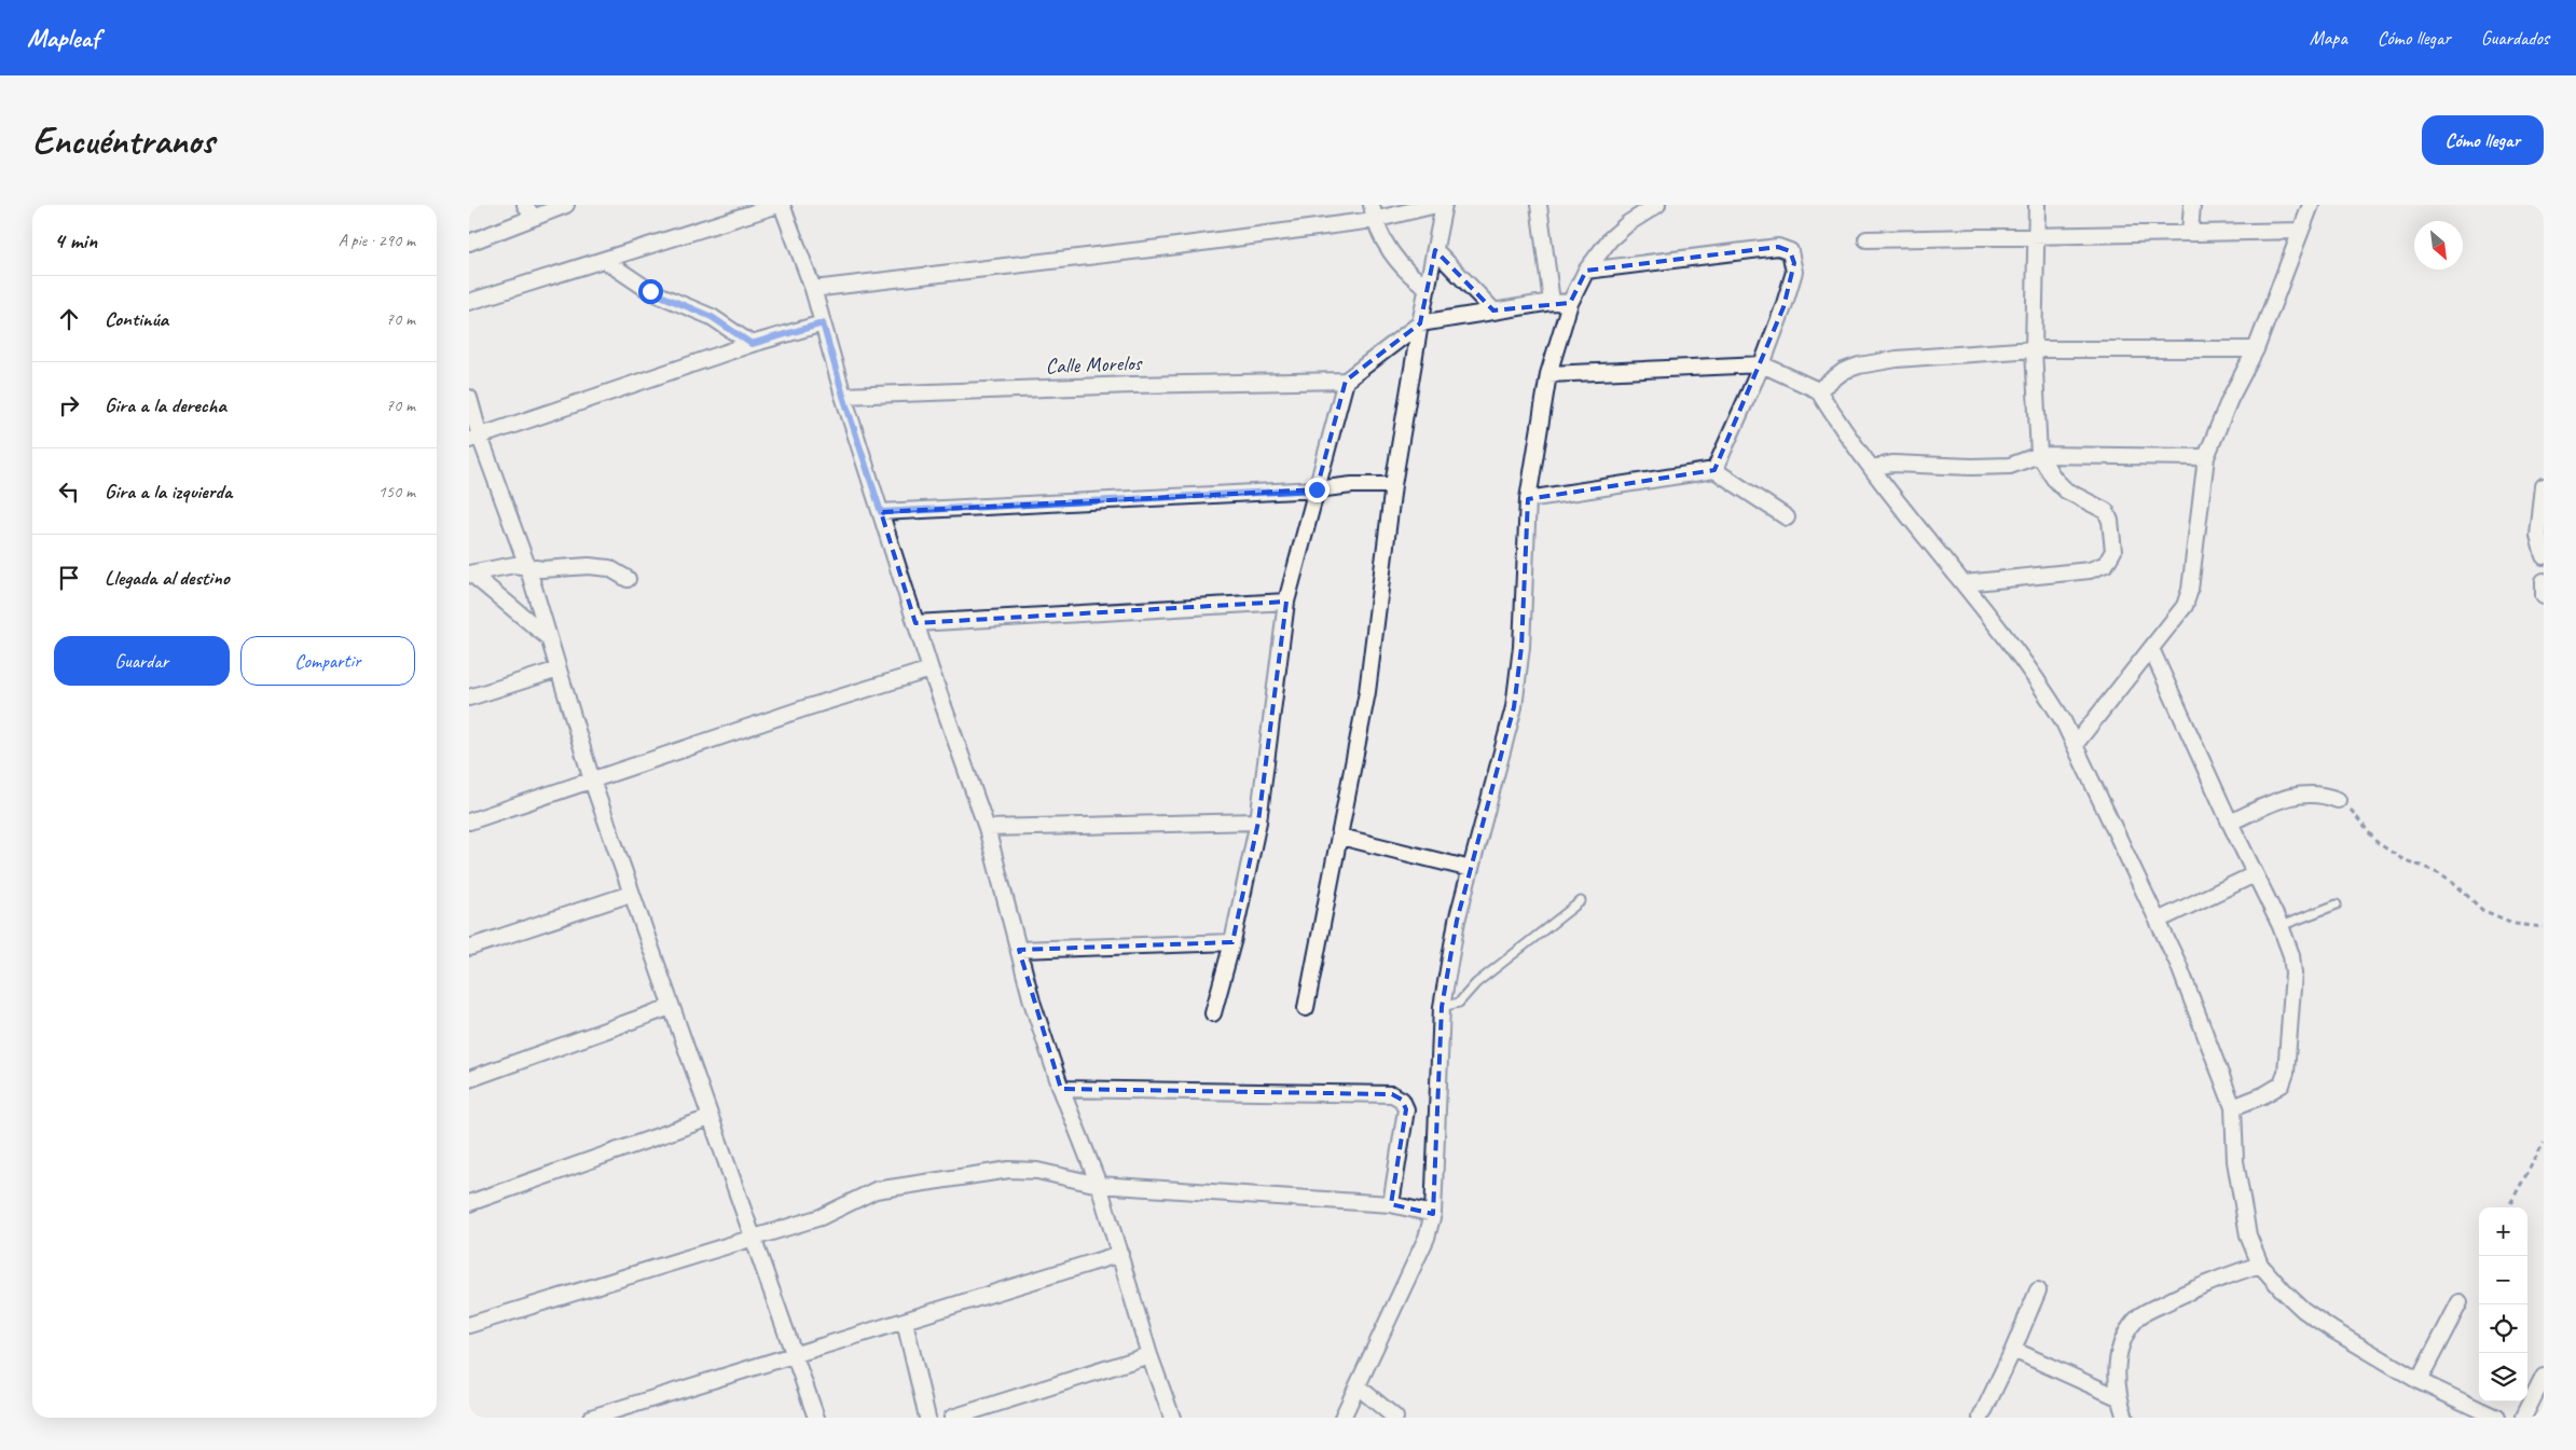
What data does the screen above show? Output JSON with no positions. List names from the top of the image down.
{
  "streets": {
    "street": ["Calle Morelos"]
  },
  "north": "bottom right",
  "page": {
    "header": "Mapleaf",
    "nav": ["Mapa", "Cómo llegar", "Guardados"],
    "buttons": [
      "Cómo llegar",
      ["Guardar", "Compartir"]
    ],
    "title": "Encuéntranos",
    "heading": ["4 min", "A pie · 290 m"],
    "list": [
      ["Continúa", "70 m"],
      ["Gira a la derecha", "70 m"],
      ["Gira a la izquierda", "150 m"],
      "Llegada al destino"
    ],
    "map_buttons": ["+", "−"]
  }
}
